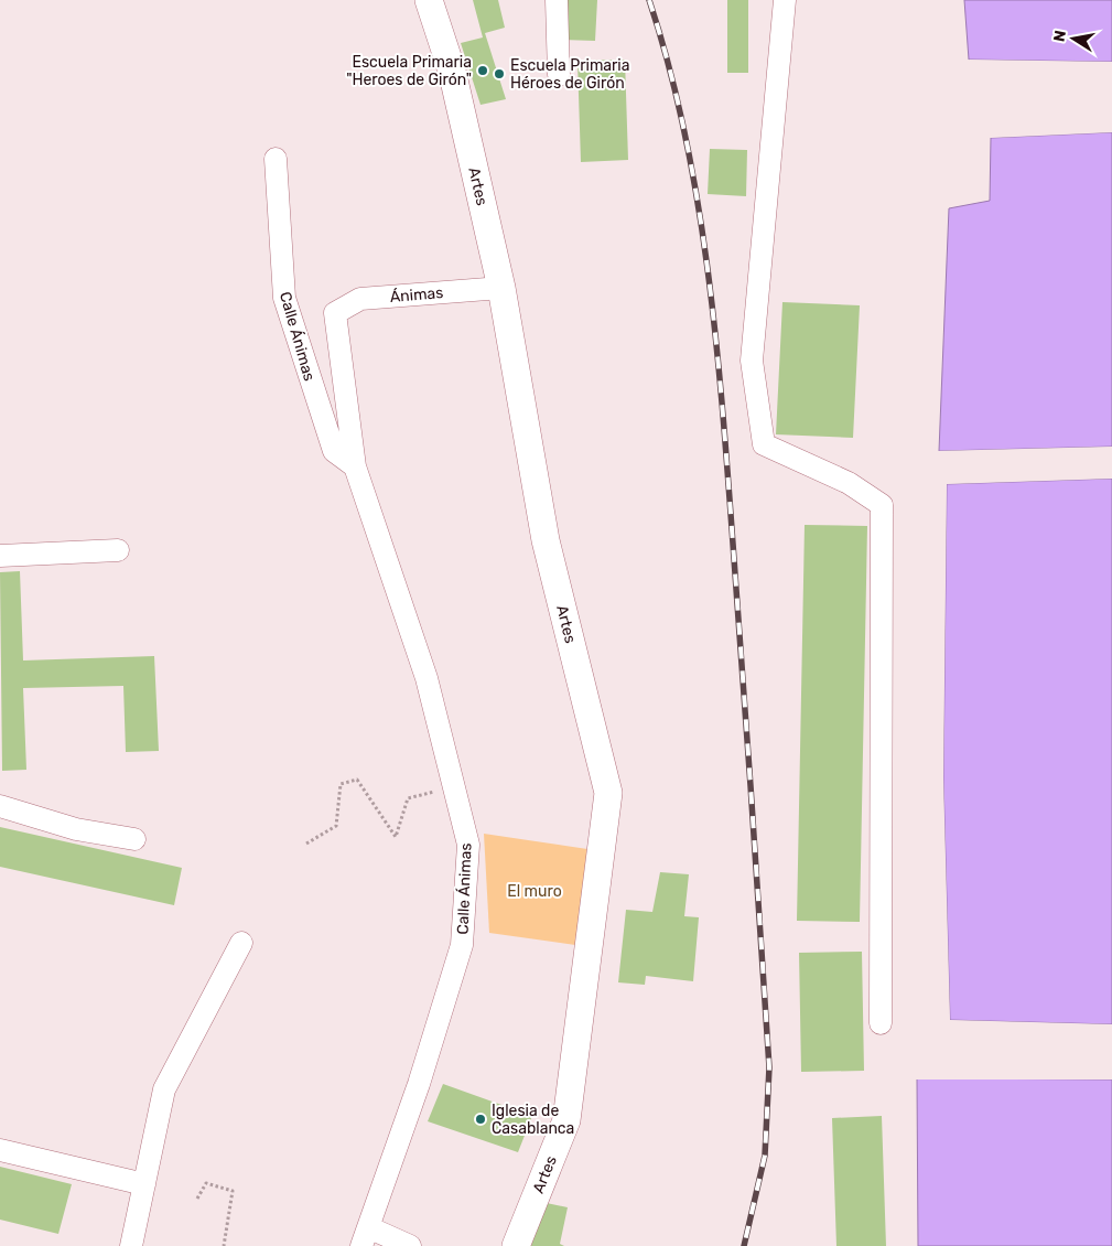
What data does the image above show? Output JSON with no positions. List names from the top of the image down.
{
  "streets": {
    "main road": ["Artes"],
    "street": ["Ánimas", "Calle Ánimas"]
  },
  "crossings": [
    ["Artes", "Ánimas"],
    ["Ánimas", "Calle Ánimas"]
  ],
  "parks": ["El muro"],
  "places": ["Escuela Primaria \"Heroes de Girón\"", "Escuela Primaria Héroes de Girón", "Iglesia de Casablanca"],
  "north": "left"
}
